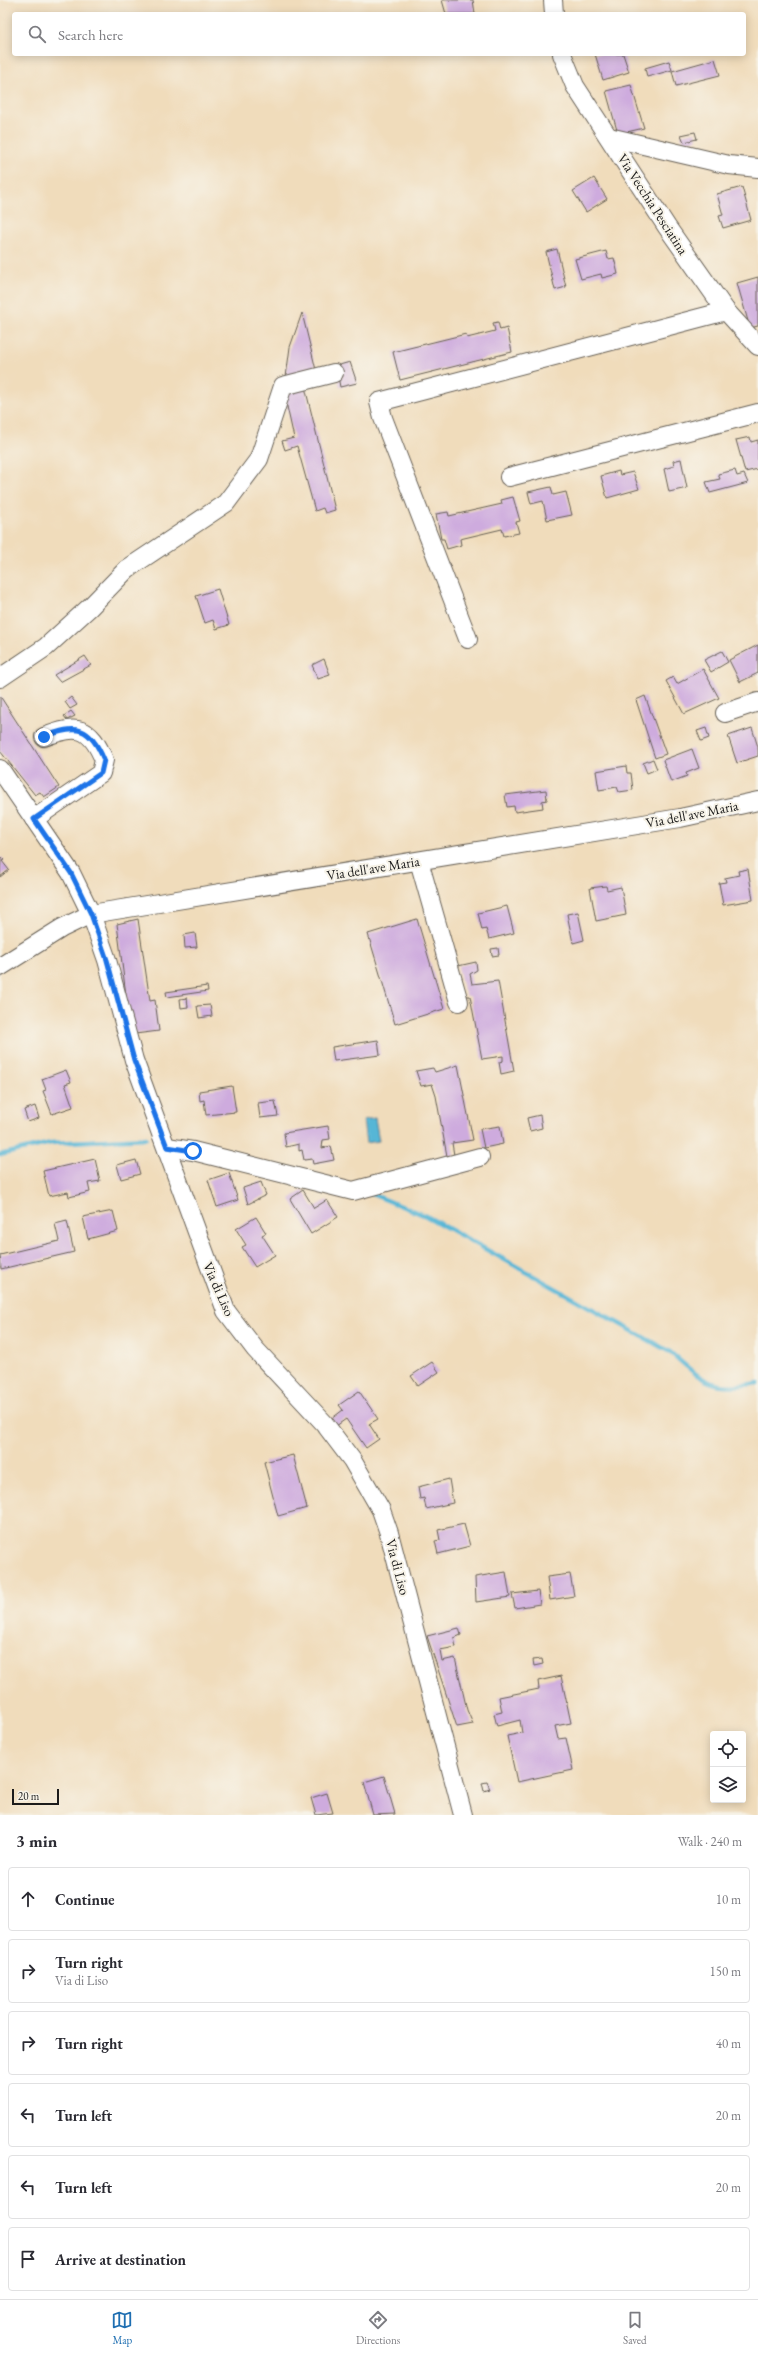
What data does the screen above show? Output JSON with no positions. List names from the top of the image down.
{
  "streets": {
    "street": ["Via Vecchia Pesciatina", "Via dell'ave Maria", "Via di Liso"]
  },
  "crossings": [
    ["Via dell'ave Maria", "Via di Liso"]
  ],
  "scale_bar": "20 m",
  "page": {
    "search": "Search here",
    "scale": "20 m",
    "heading": ["3 min", "Walk · 240 m"],
    "list": [
      ["Continue", "10 m"],
      ["Turn right", "Via di Liso", "150 m"],
      ["Turn right", "40 m"],
      ["Turn left", "20 m"],
      ["Turn left", "20 m"],
      "Arrive at destination"
    ],
    "nav": ["Map", "Directions", "Saved"]
  }
}
